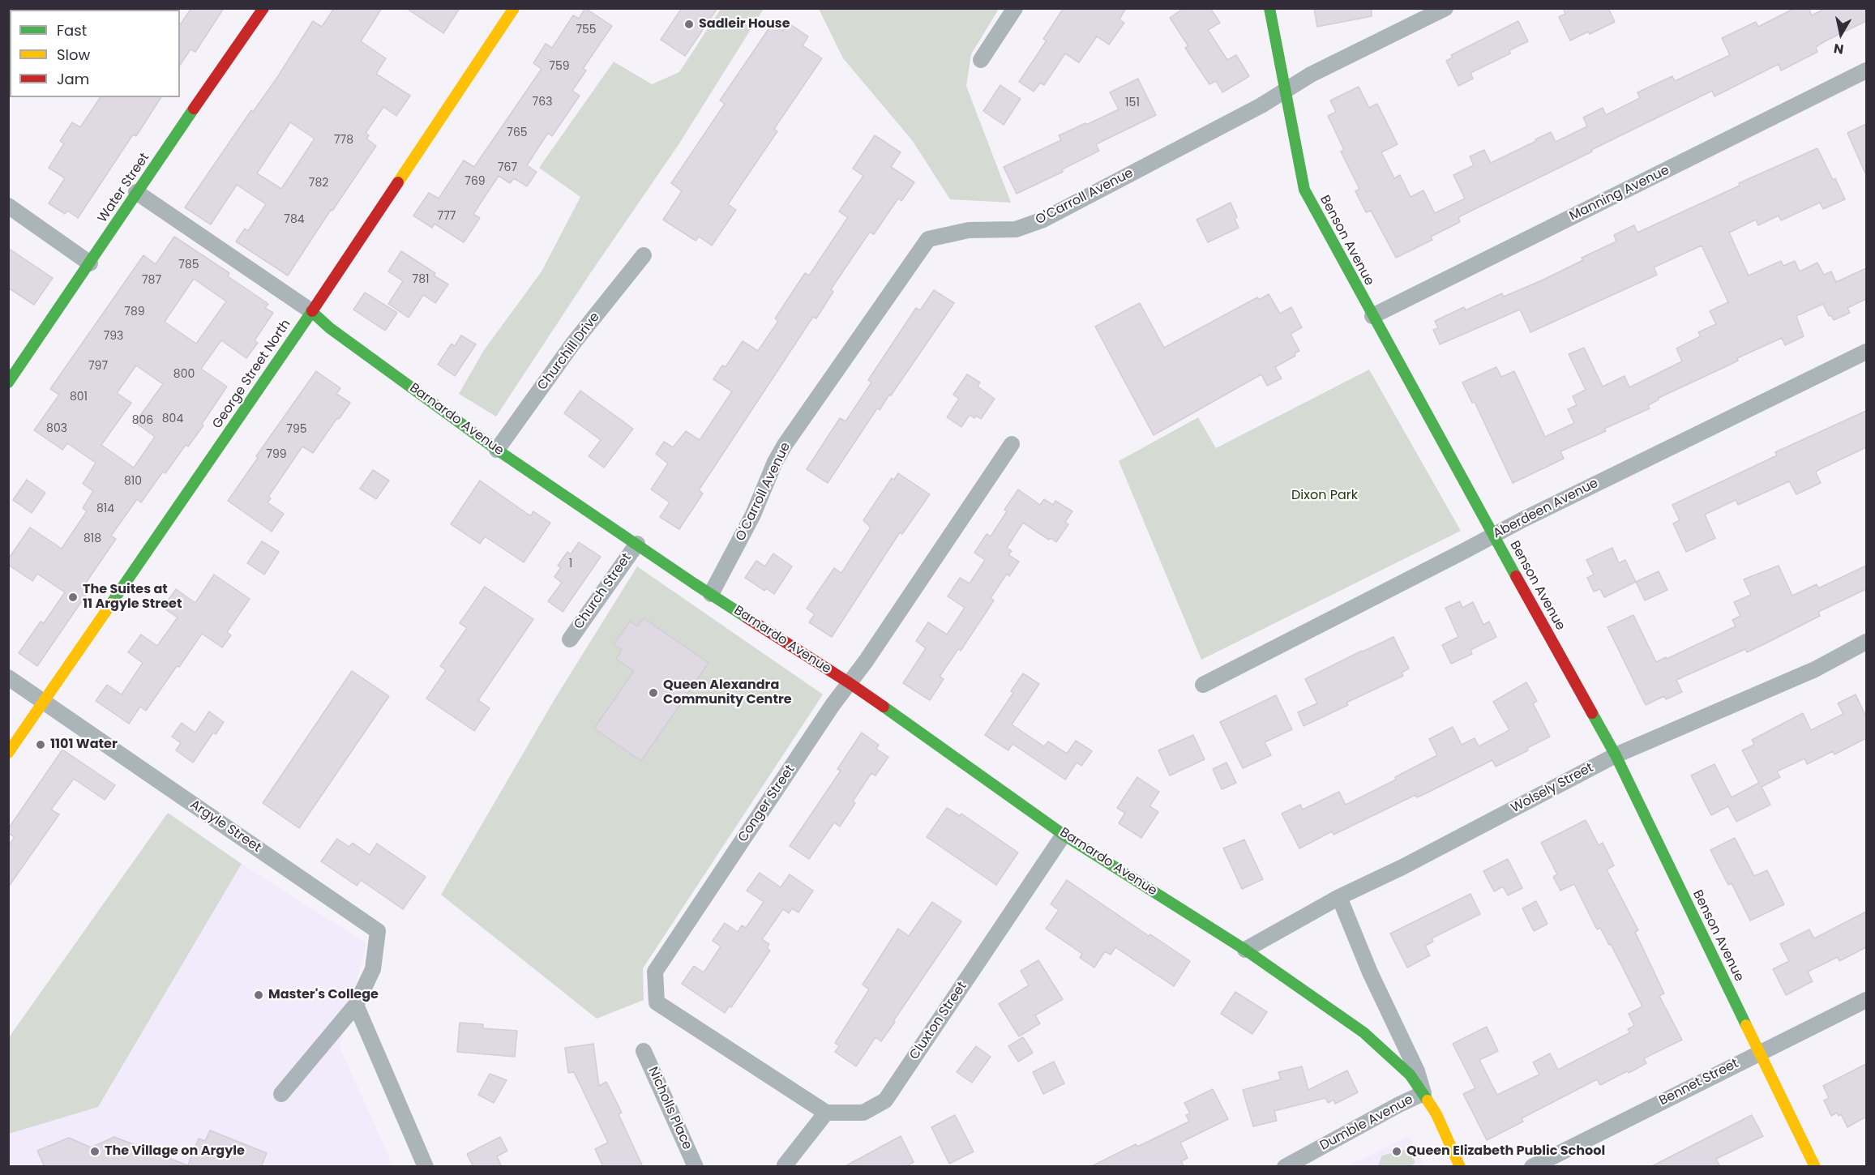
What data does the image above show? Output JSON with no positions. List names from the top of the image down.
{
  "streets": {
    "street": [
      "Water Street",
      "Manning Avenue",
      "O'Carroll Avenue",
      "Benson Avenue",
      "Churchill Drive",
      "George Street North",
      "Barnardo Avenue",
      "Aberdeen Avenue",
      "Church Street",
      "Wolsely Street",
      "Conger Street",
      "Argyle Street",
      "Cluxton Street",
      "Bennet Street",
      "Nicholls Place",
      "Dumble Avenue"
    ]
  },
  "crossings": [
    ["Water Street", "Barnardo Avenue"],
    ["Manning Avenue", "Benson Avenue"],
    ["O'Carroll Avenue", "Benson Avenue"],
    ["O'Carroll Avenue", "Barnardo Avenue"],
    ["Benson Avenue", "Aberdeen Avenue"],
    ["Benson Avenue", "Wolsely Street"],
    ["Benson Avenue", "Bennet Street"],
    ["Churchill Drive", "Barnardo Avenue"],
    ["George Street North", "Barnardo Avenue"],
    ["George Street North", "Argyle Street"],
    ["Barnardo Avenue", "Church Street"],
    ["Barnardo Avenue", "Wolsely Street"],
    ["Barnardo Avenue", "Conger Street"],
    ["Barnardo Avenue", "Cluxton Street"],
    ["Barnardo Avenue", "Dumble Avenue"],
    ["Conger Street", "Cluxton Street"]
  ],
  "parks": ["Dixon Park"],
  "places": [
    "Sadleir House",
    "The Suites at 11 Argyle Street",
    "Queen Alexandra Community Centre",
    "1101 Water",
    "Master's College",
    "The Village on Argyle",
    "Queen Elizabeth Public School"
  ],
  "house_numbers": [
    "755",
    "759",
    "763",
    "151",
    "765",
    "778",
    "767",
    "769",
    "782",
    "777",
    "784",
    "785",
    "781",
    "787",
    "789",
    "793",
    "797",
    "800",
    "801",
    "804",
    "806",
    "803",
    "795",
    "799",
    "810",
    "814",
    "818",
    "1"
  ],
  "legend": ["Fast", "Slow", "Jam"],
  "north": "bottom"
}
